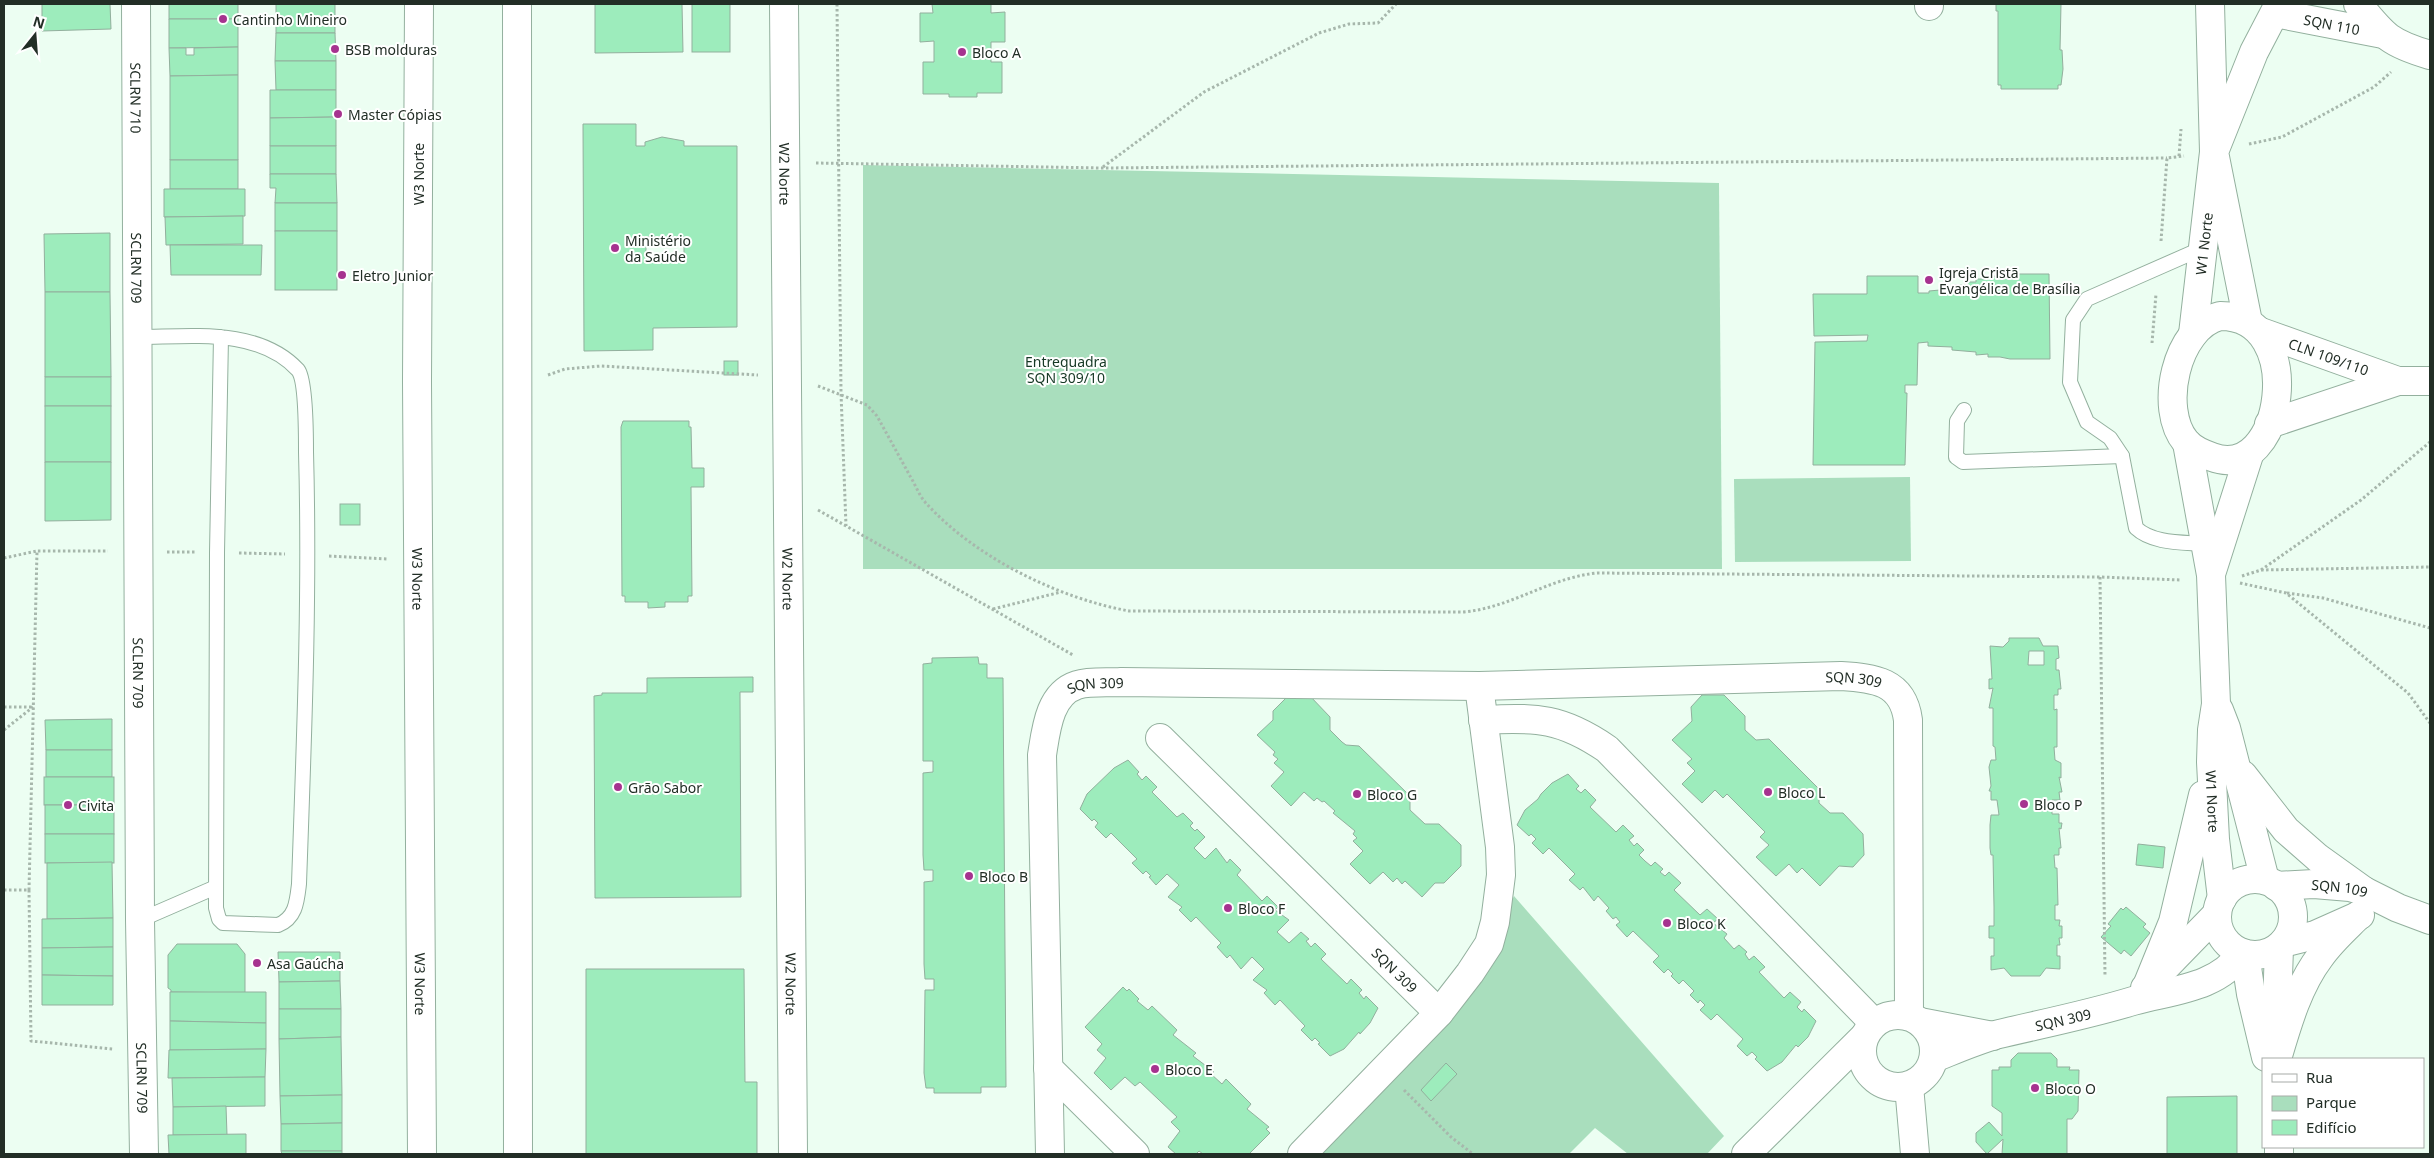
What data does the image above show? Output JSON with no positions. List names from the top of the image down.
{
  "streets": {
    "street": [
      "SQN 110",
      "SCLRN 710",
      "W3 Norte",
      "W2 Norte",
      "W1 Norte",
      "SCLRN 709",
      "CLN 109/110",
      "SQN 309",
      "SQN 109"
    ]
  },
  "crossings": [
    ["SQN 110", "W1 Norte"],
    ["SCLRN 710", "SCLRN 709"],
    ["W1 Norte", "CLN 109/110"],
    ["W1 Norte", "SQN 309"],
    ["W1 Norte", "SQN 109"],
    ["SQN 309", "SQN 109"]
  ],
  "parks": ["Entrequadra SQN 309/10"],
  "places": [
    "Cantinho Mineiro",
    "BSB molduras",
    "Bloco A",
    "Master Cópias",
    "Ministério da Saúde",
    "Eletro Junior",
    "Igreja Cristã Evangélica de Brasília",
    "Grão Sabor",
    "Bloco L",
    "Bloco G",
    "Bloco P",
    "Civita",
    "Bloco B",
    "Bloco F",
    "Bloco K",
    "Asa Gaúcha",
    "Bloco E",
    "Bloco O"
  ],
  "legend": ["Rua", "Parque", "Edifício"],
  "north": "top"
}
